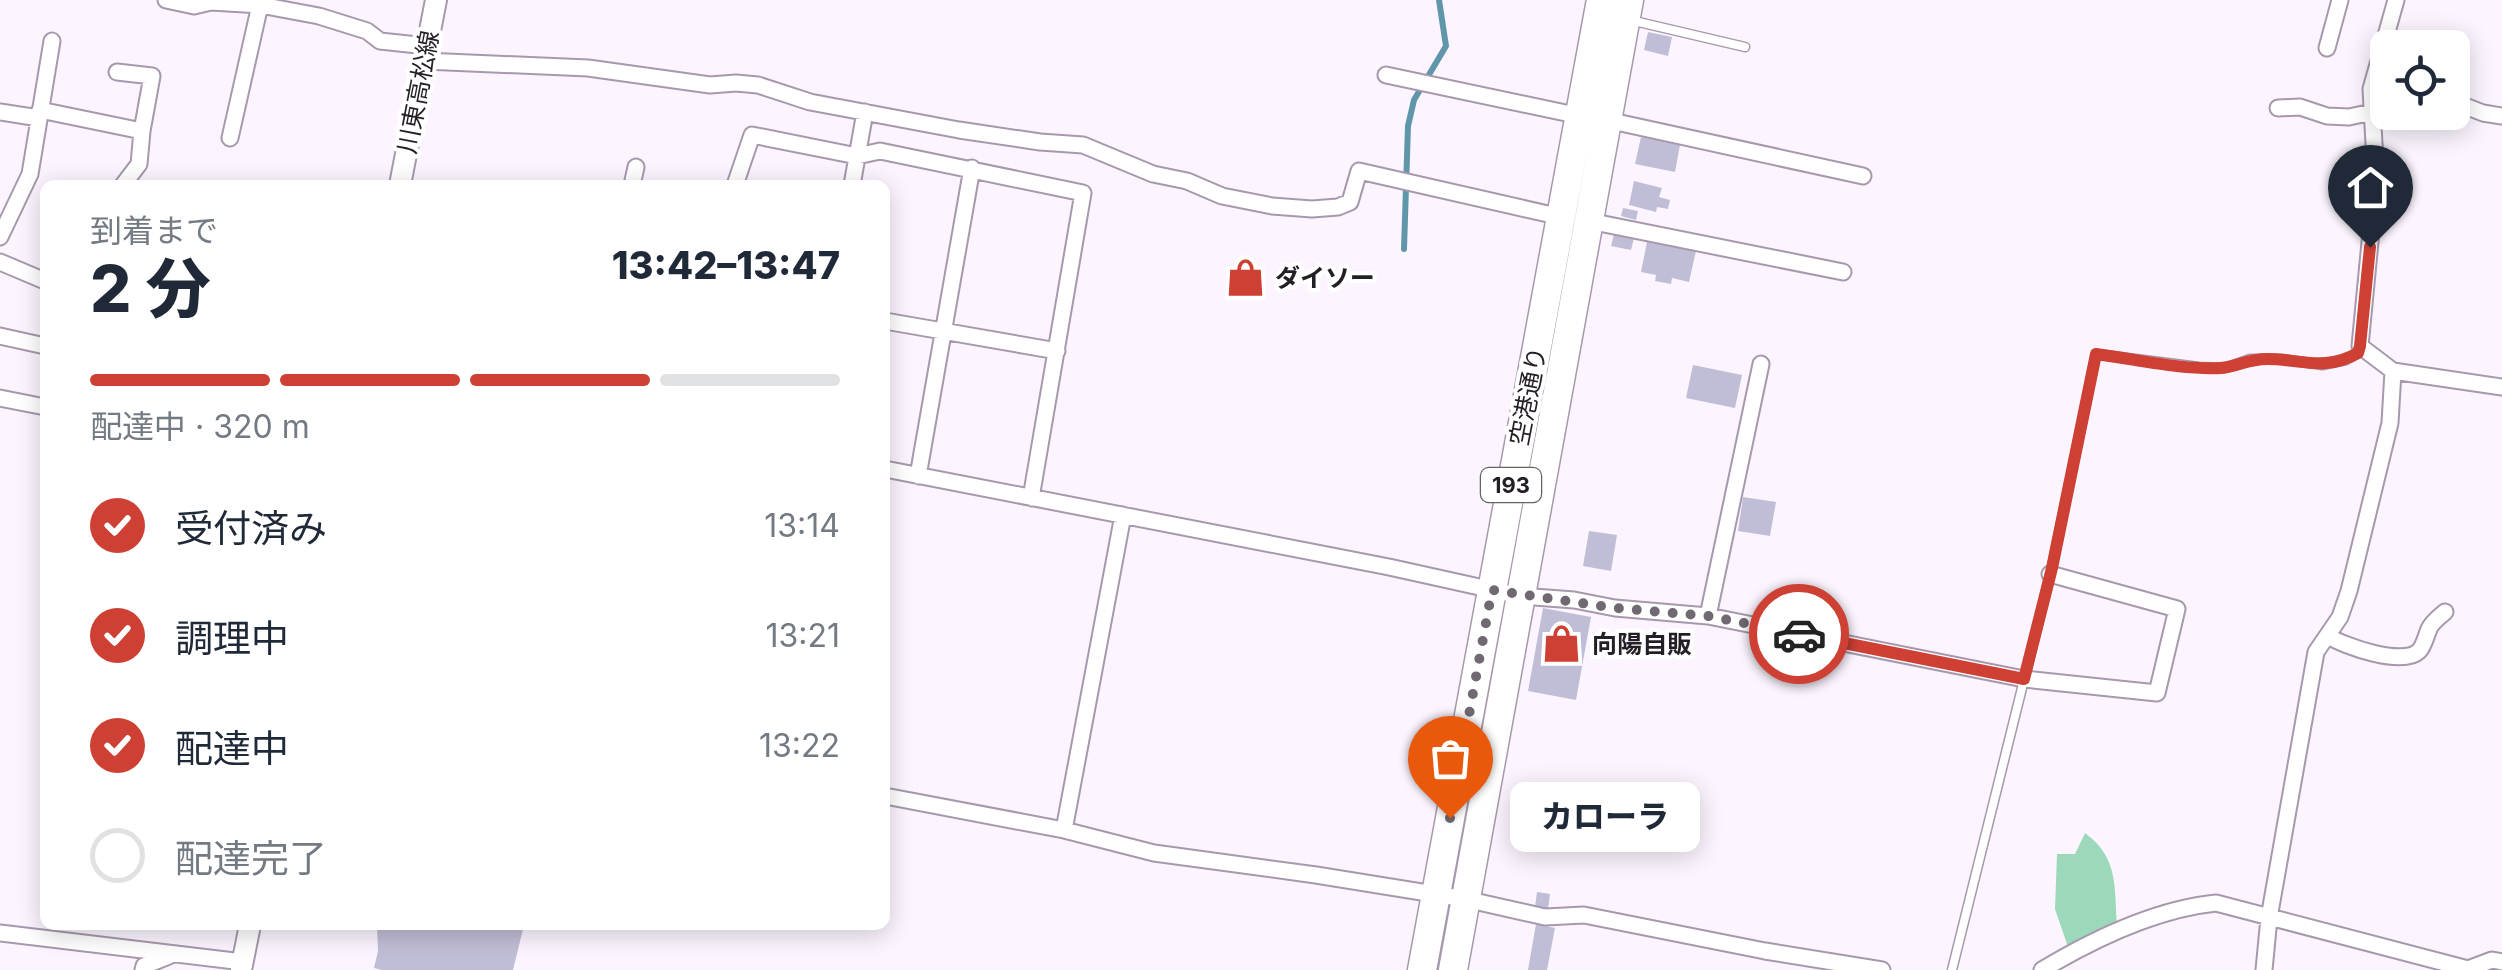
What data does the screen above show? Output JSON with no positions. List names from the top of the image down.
{
  "streets": {
    "highway": ["空港通り", "193"],
    "main road": ["川東高松線"]
  },
  "places": {
    "shop": ["ダイソー", "向陽自販"],
    "other": ["カローラ"]
  },
  "page": {
    "heading": ["2 分", "到着まで", "13:42–13:47"],
    "bar": "配達中 · 320 m",
    "list": [
      ["受付済み", "13:14"],
      ["調理中", "13:21"],
      ["配達中", "13:22"],
      "配達完了"
    ],
    "bubble": "カローラ"
  }
}
